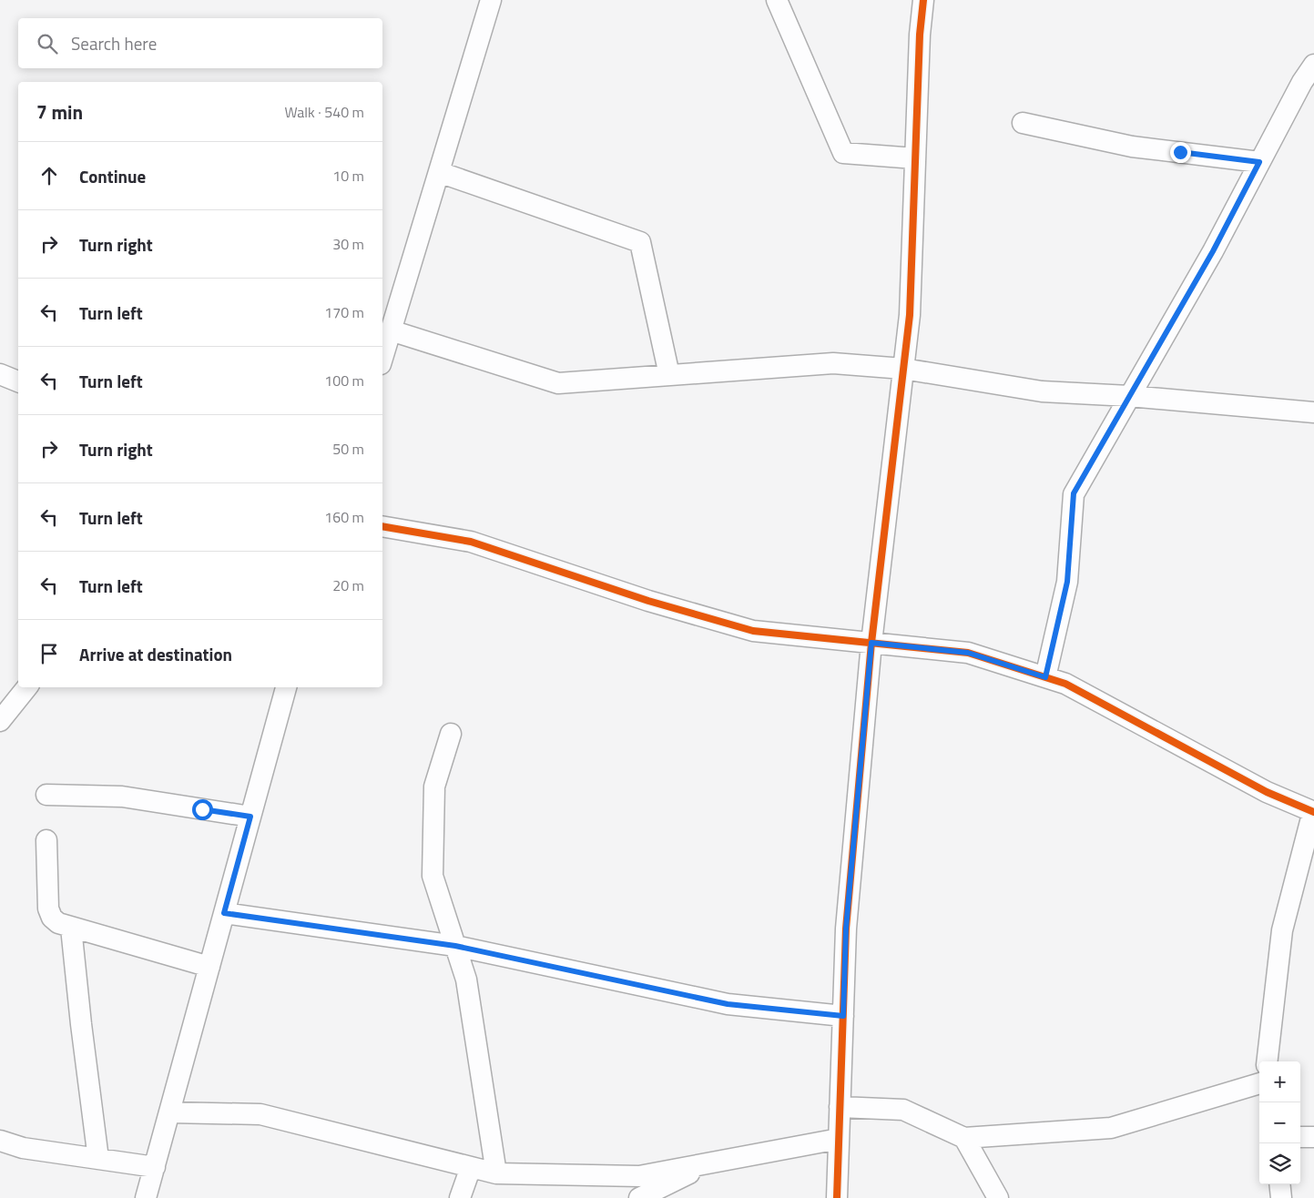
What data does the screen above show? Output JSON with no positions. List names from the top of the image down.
{
  "page": {
    "search": "Search here",
    "heading": ["7 min", "Walk · 540 m"],
    "list": [
      ["Continue", "10 m"],
      ["Turn right", "30 m"],
      ["Turn left", "170 m"],
      ["Turn left", "100 m"],
      ["Turn right", "50 m"],
      ["Turn left", "160 m"],
      ["Turn left", "20 m"],
      "Arrive at destination"
    ],
    "map_buttons": ["+", "−"]
  }
}
